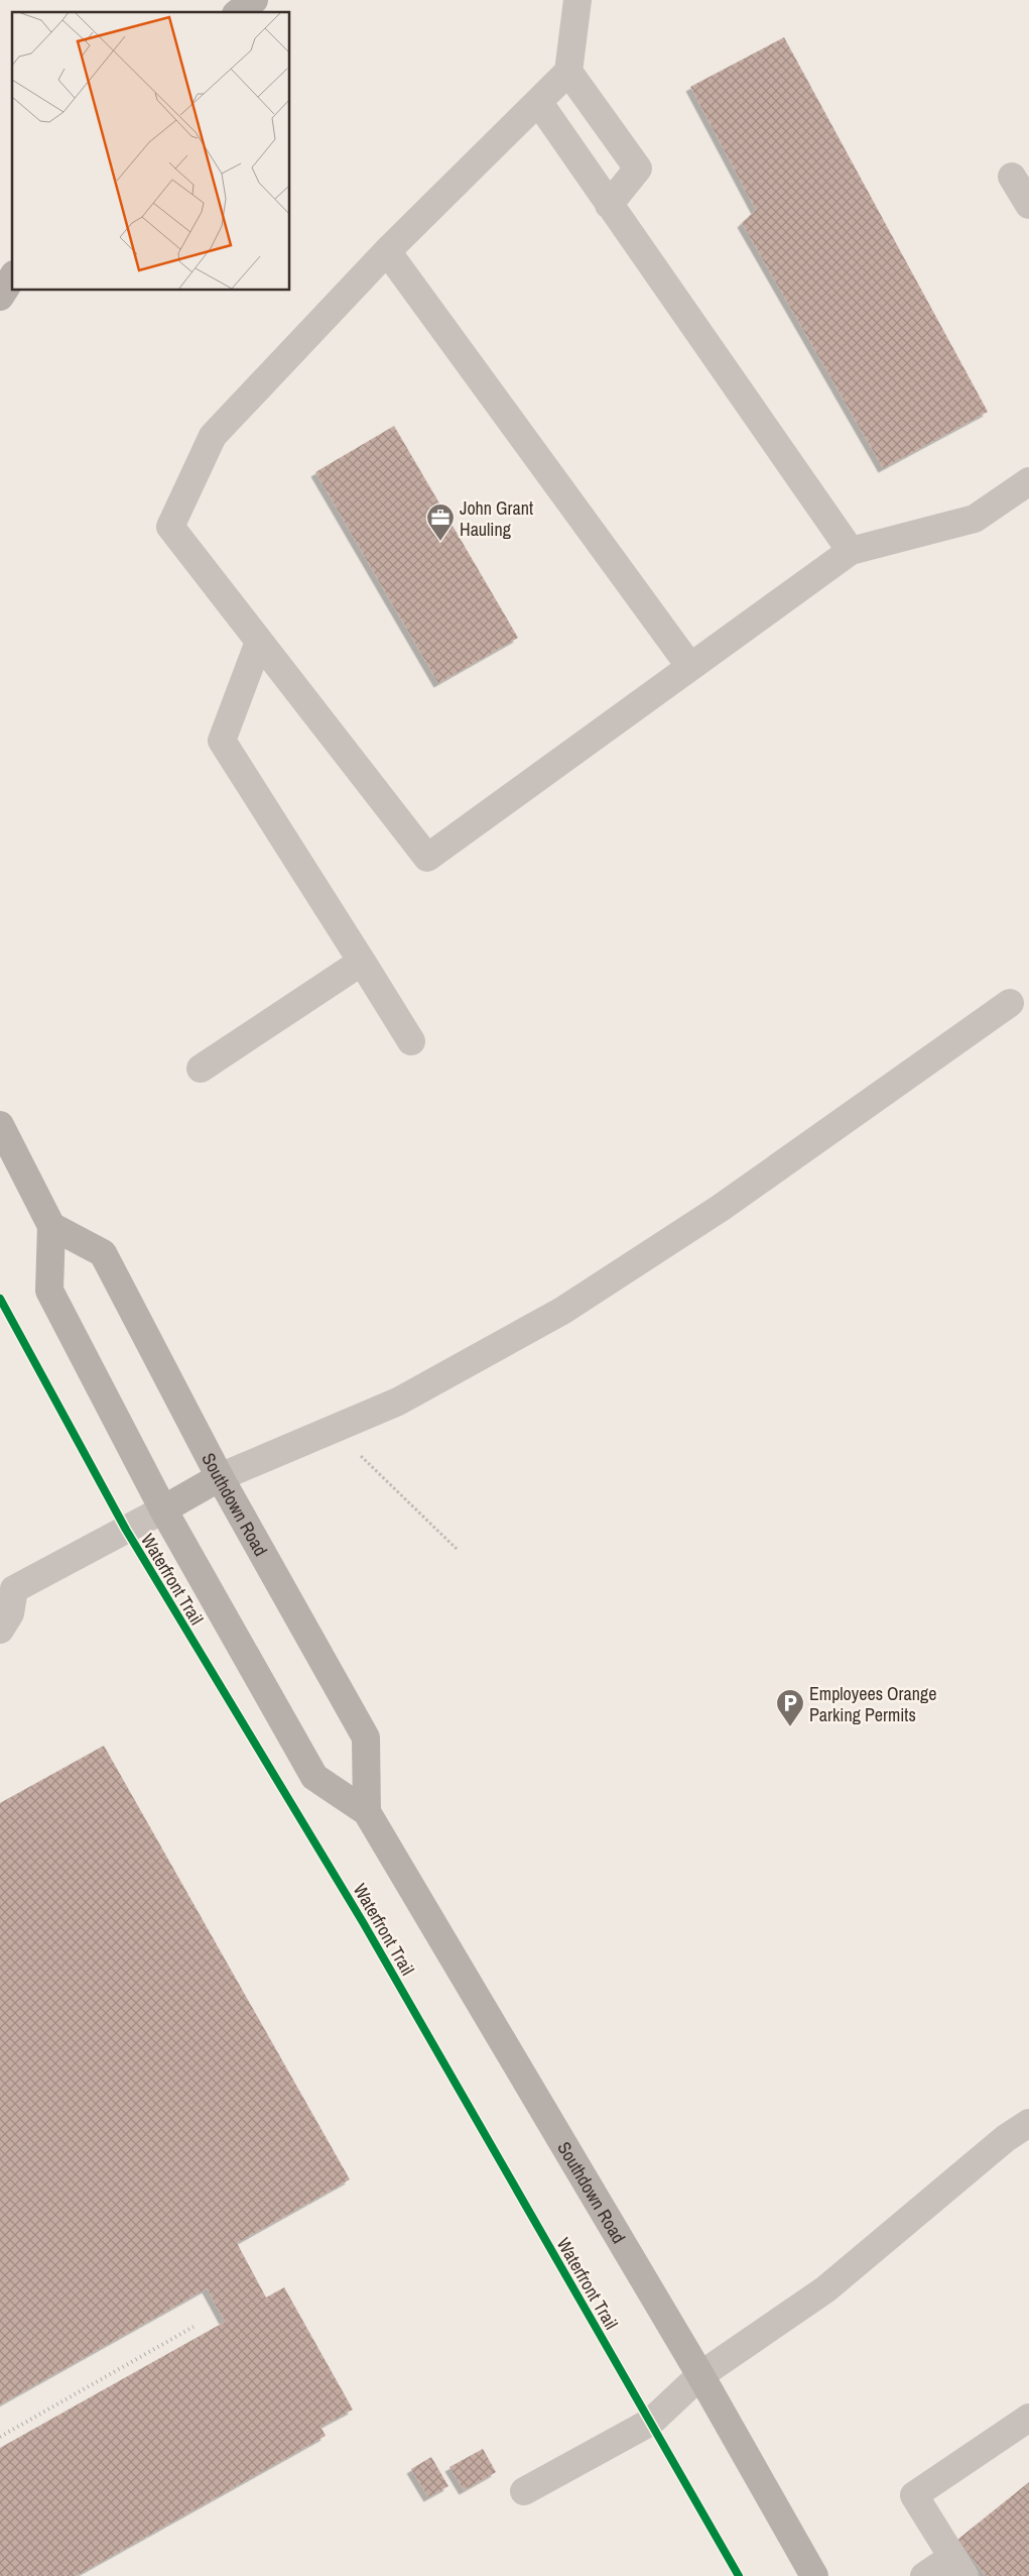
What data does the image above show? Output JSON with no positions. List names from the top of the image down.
{
  "streets": {
    "main road": ["Southdown Road"],
    "cycle path": ["Waterfront Trail"]
  },
  "places": {
    "office": ["John Grant Hauling"],
    "parking": ["Employees Orange Parking Permits"]
  }
}
